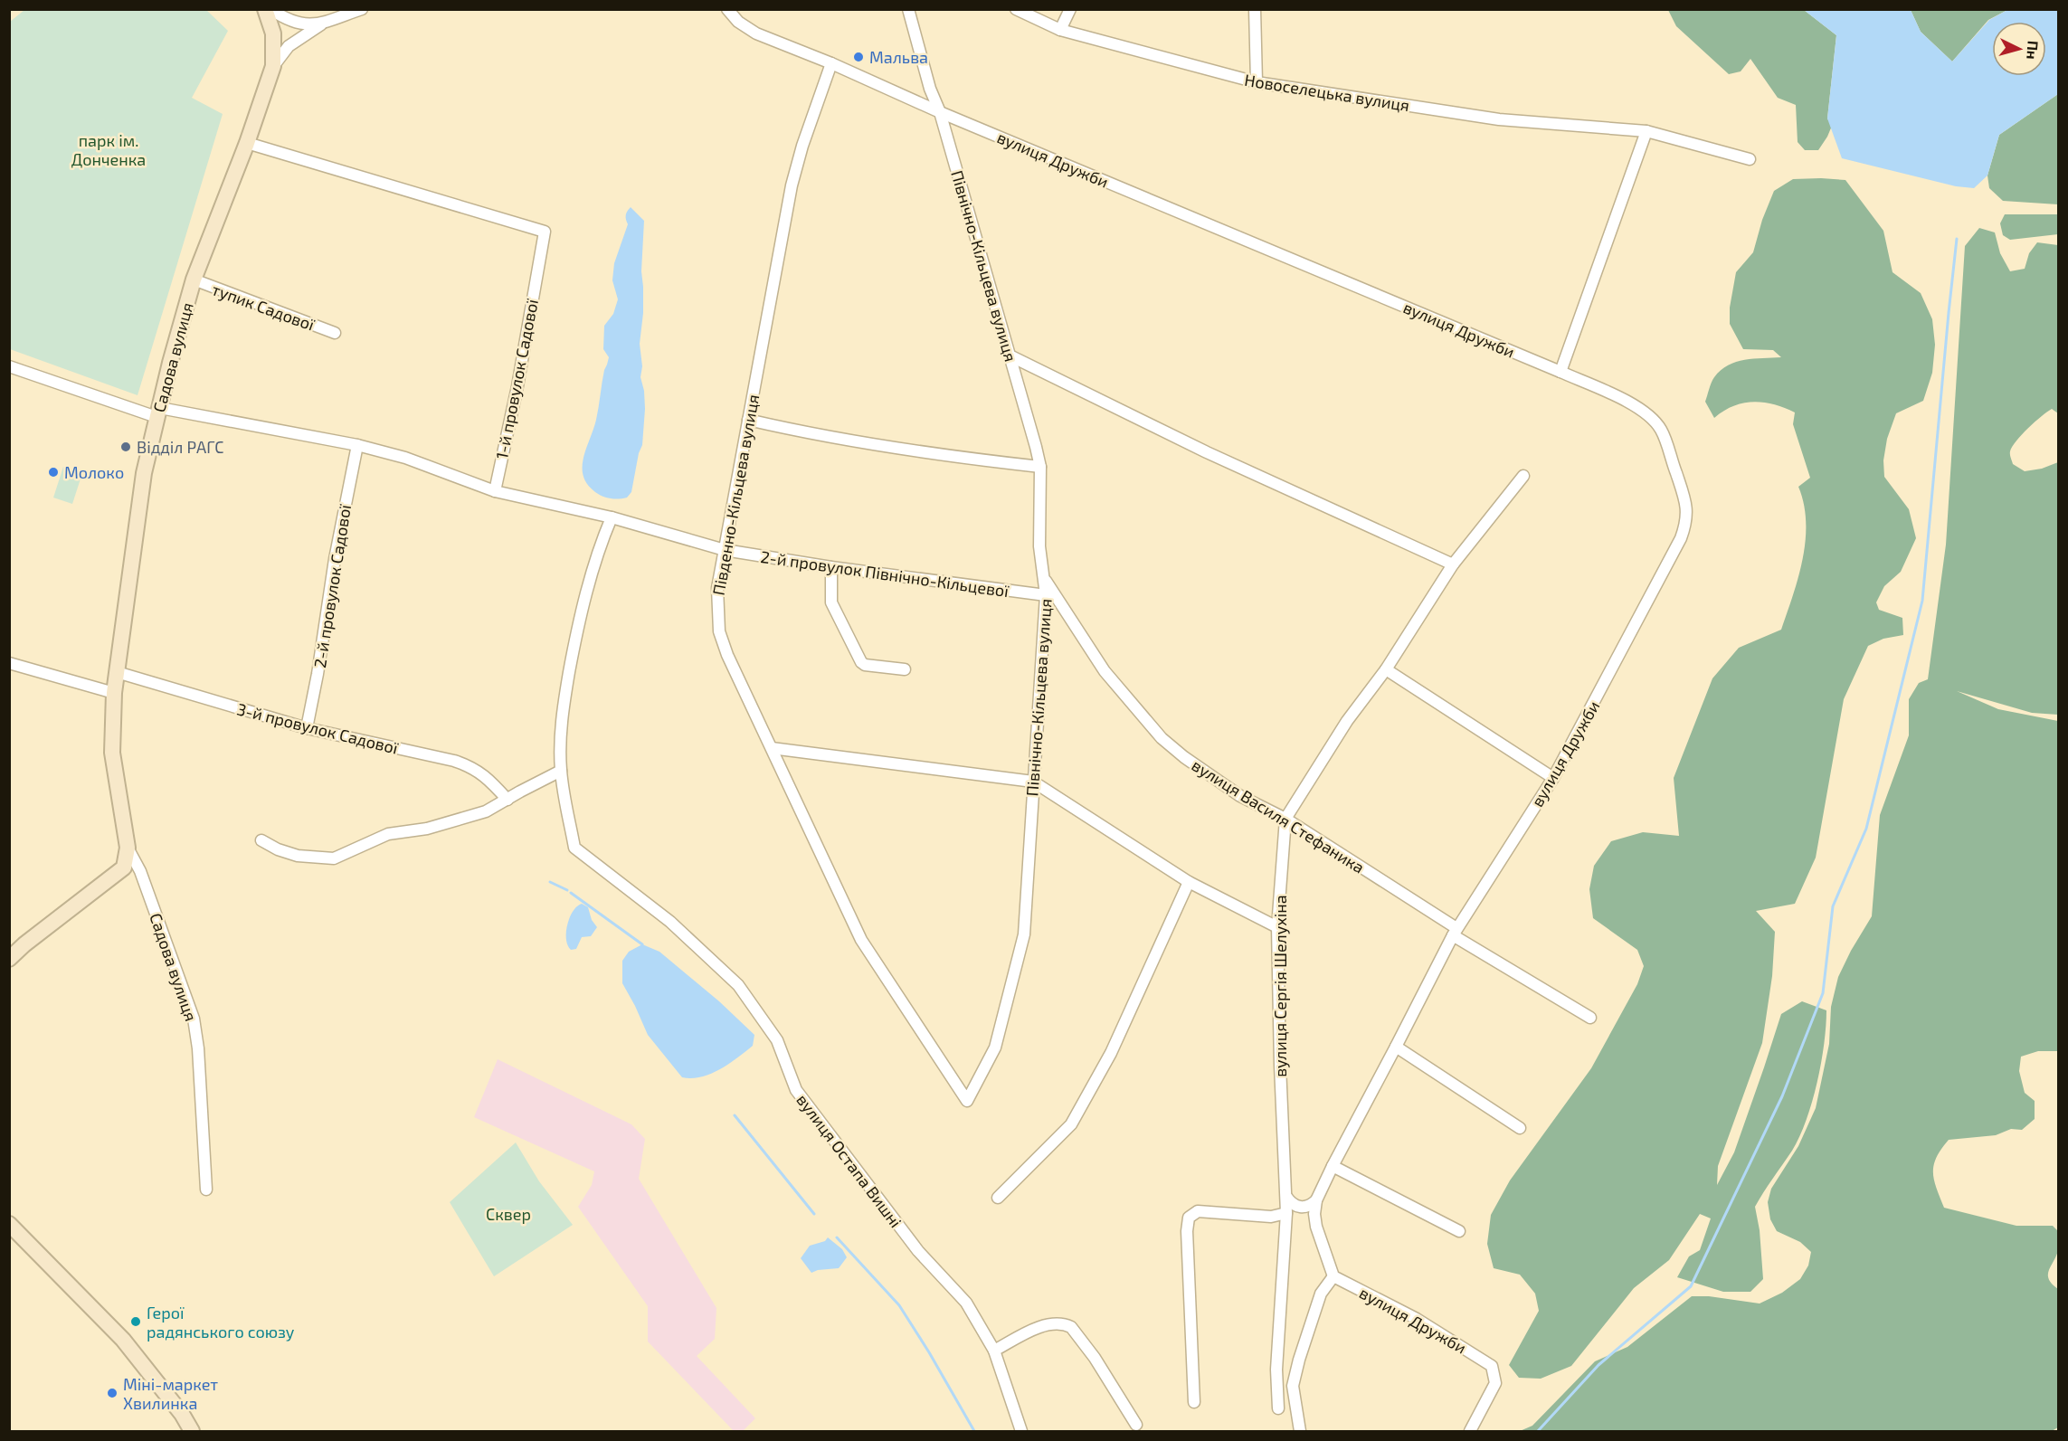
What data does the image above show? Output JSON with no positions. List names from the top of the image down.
{
  "streets": {
    "main road": ["Садова вулиця"],
    "street": [
      "Новоселецька вулиця",
      "вулиця Дружби",
      "Північно-Кільцева вулиця",
      "тупик Садової",
      "1-й провулок Садової",
      "Південно-Кільцева вулиця",
      "2-й провулок Північно-Кільцевої",
      "2-й провулок Садової",
      "3-й провулок Садової",
      "вулиця Василя Стефаника",
      "вулиця Сергія Шелухіна",
      "вулиця Остапа Вишні"
    ]
  },
  "crossings": [
    ["вулиця Дружби", "Північно-Кільцева вулиця"],
    ["вулиця Дружби", "Південно-Кільцева вулиця"],
    ["вулиця Дружби", "вулиця Василя Стефаника"],
    ["Північно-Кільцева вулиця", "Південно-Кільцева вулиця"],
    ["Північно-Кільцева вулиця", "2-й провулок Північно-Кільцевої"],
    ["Північно-Кільцева вулиця", "вулиця Василя Стефаника"],
    ["тупик Садової", "Садова вулиця"],
    ["Садова вулиця", "1-й провулок Садової"],
    ["Садова вулиця", "3-й провулок Садової"],
    ["1-й провулок Садової", "2-й провулок Північно-Кільцевої"],
    ["Південно-Кільцева вулиця", "2-й провулок Північно-Кільцевої"],
    ["2-й провулок Північно-Кільцевої", "вулиця Остапа Вишні"],
    ["2-й провулок Садової", "3-й провулок Садової"],
    ["вулиця Василя Стефаника", "вулиця Сергія Шелухіна"]
  ],
  "parks": ["парк ім. Донченка", "Сквер"],
  "places": [
    "Мальва",
    "Відділ РАГС",
    "Молоко",
    "Герої радянського союзу",
    "Міні-маркет Хвилинка"
  ],
  "north": "right"
}
